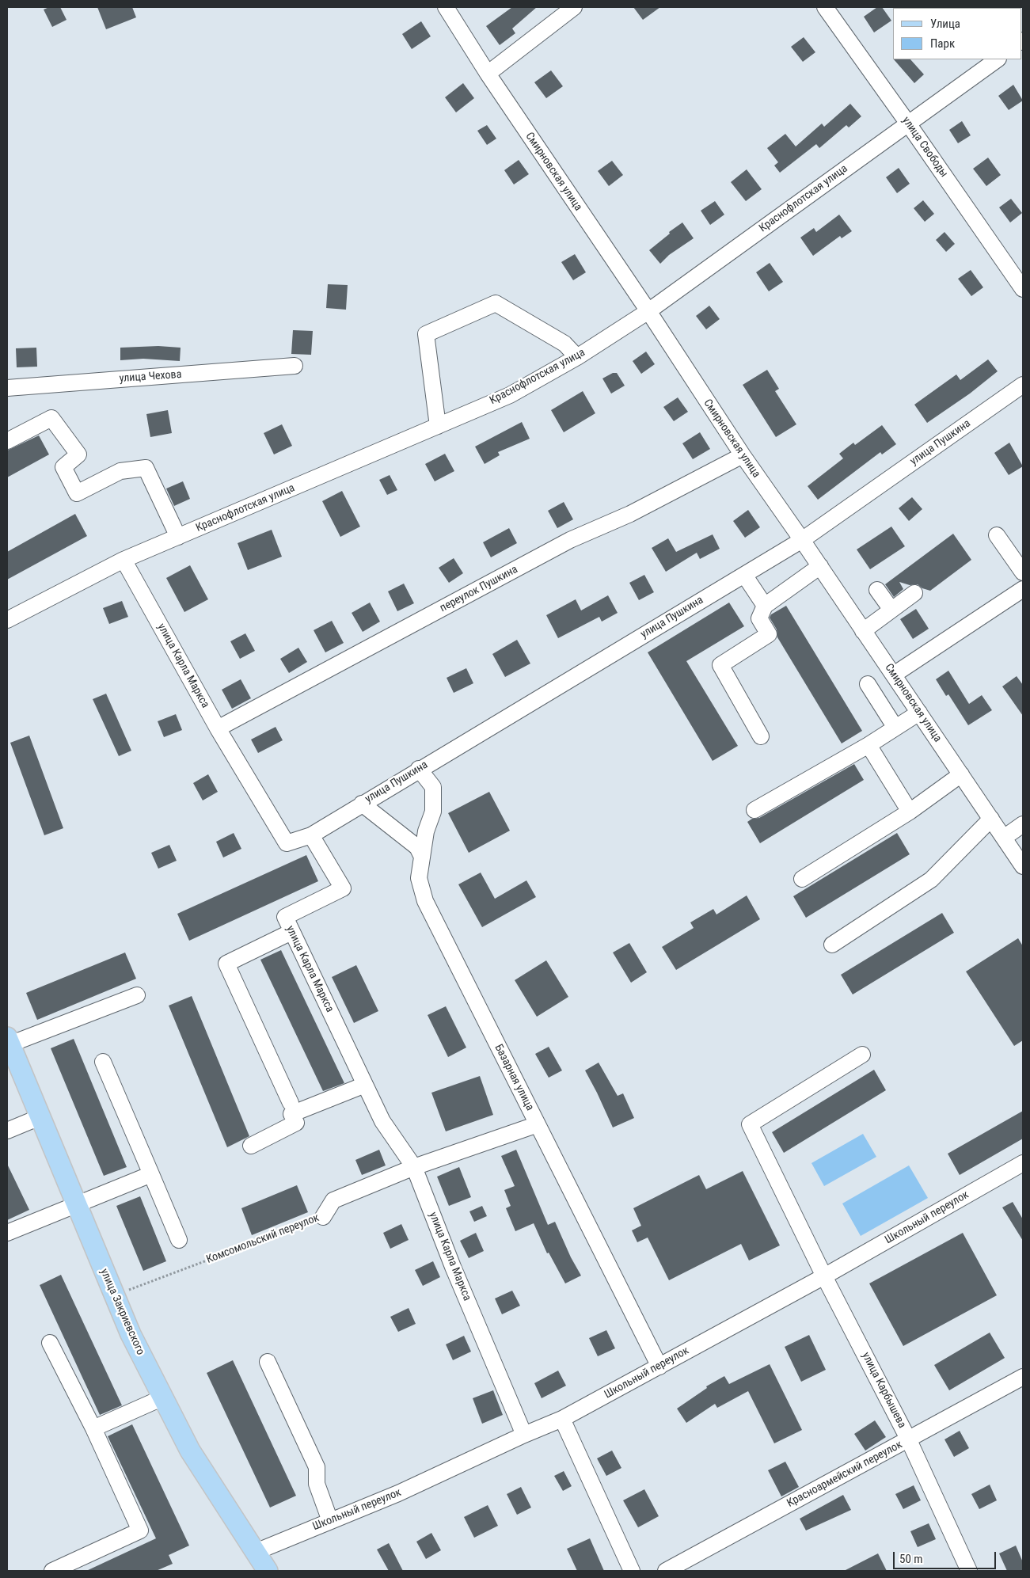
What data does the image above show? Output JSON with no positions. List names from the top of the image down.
{
  "streets": {
    "main road": ["улица Закриевского"],
    "street": [
      "улица Свободы",
      "Смирновская улица",
      "Краснофлотская улица",
      "улица Чехова",
      "улица Пушкина",
      "переулок Пушкина",
      "улица Карла Маркса",
      "Базарная улица",
      "Школьный переулок",
      "Комсомольский переулок",
      "улица Карбышева",
      "Красноармейский переулок"
    ]
  },
  "crossings": [
    ["улица Свободы", "Краснофлотская улица"],
    ["Смирновская улица", "Краснофлотская улица"],
    ["Смирновская улица", "улица Пушкина"],
    ["Смирновская улица", "переулок Пушкина"],
    ["Краснофлотская улица", "улица Карла Маркса"],
    ["улица Пушкина", "улица Карла Маркса"],
    ["улица Пушкина", "Базарная улица"],
    ["переулок Пушкина", "улица Карла Маркса"],
    ["улица Карла Маркса", "Школьный переулок"],
    ["улица Карла Маркса", "Комсомольский переулок"],
    ["Базарная улица", "Школьный переулок"],
    ["Базарная улица", "Комсомольский переулок"],
    ["Школьный переулок", "улица Закриевского"],
    ["Школьный переулок", "улица Карбышева"],
    ["Комсомольский переулок", "улица Закриевского"],
    ["улица Карбышева", "Красноармейский переулок"]
  ],
  "legend": ["Улица", "Парк"],
  "scale_bar": "50 m"
}
